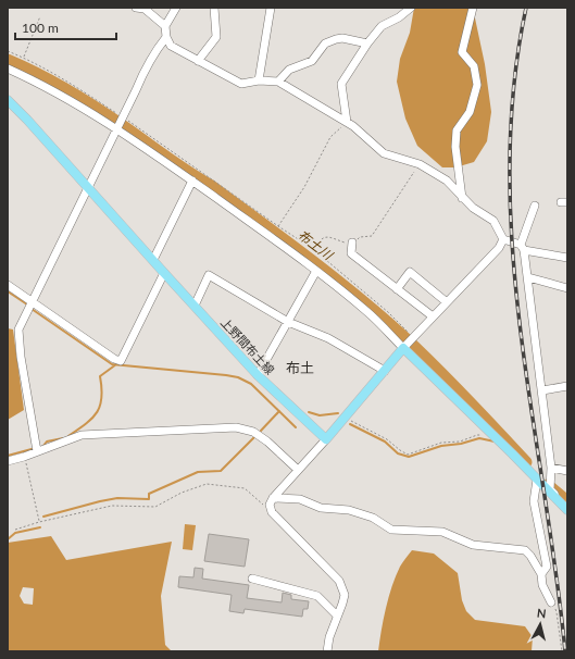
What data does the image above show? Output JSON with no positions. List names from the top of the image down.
{
  "streets": {
    "main road": ["上野間布土線"]
  },
  "districts": ["布土"],
  "water": ["布土川"],
  "scale_bar": "100 m",
  "north": "top"
}
